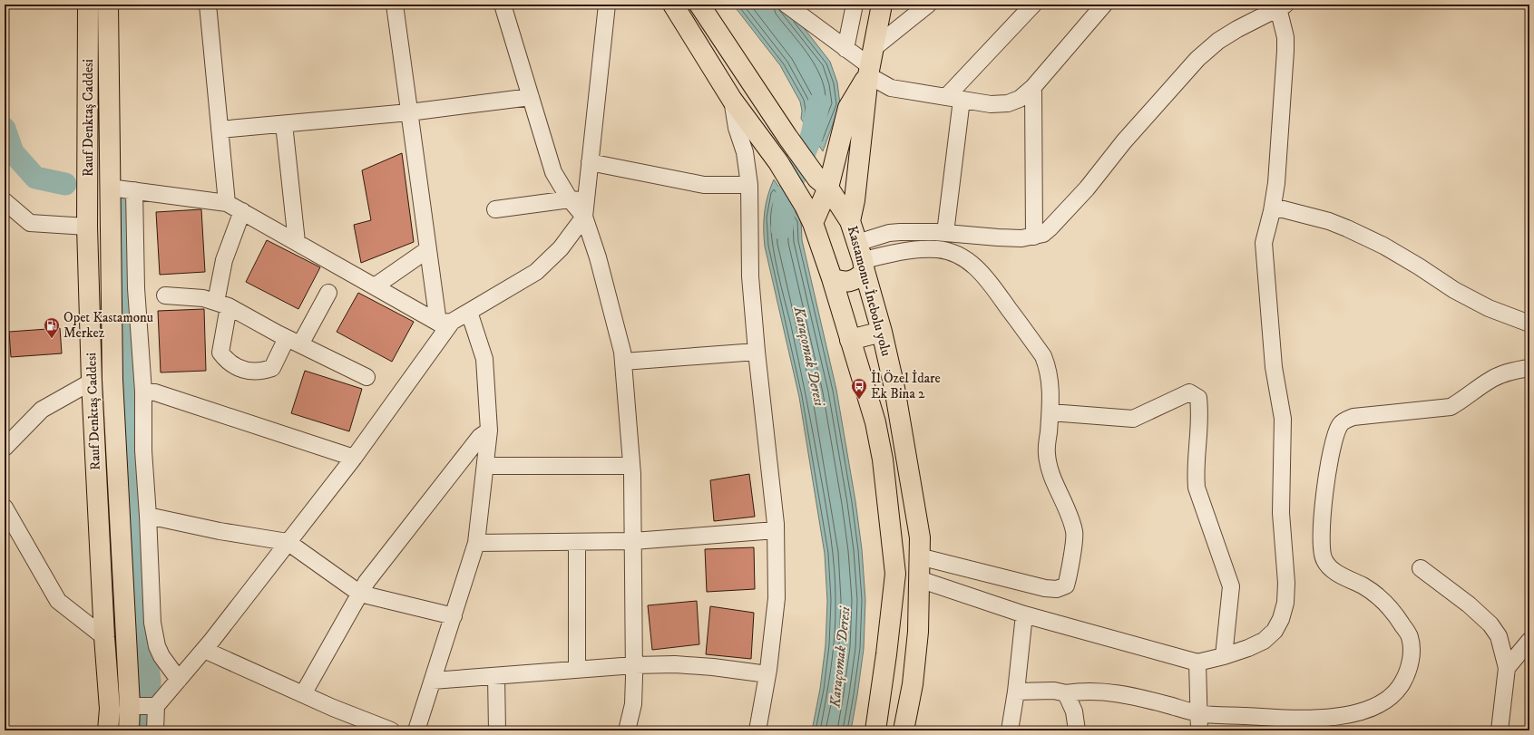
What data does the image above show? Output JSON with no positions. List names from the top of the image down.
{
  "streets": {
    "main road": ["Rauf Denktaş Caddesi", "Kastamonu-İnebolu yolu"]
  },
  "water": ["Karaçomak Deresi"],
  "places": {
    "fuel station": ["Opet Kastamonu Merkez"],
    "bus stop": ["İl Özel İdare Ek Bina 2"]
  }
}
